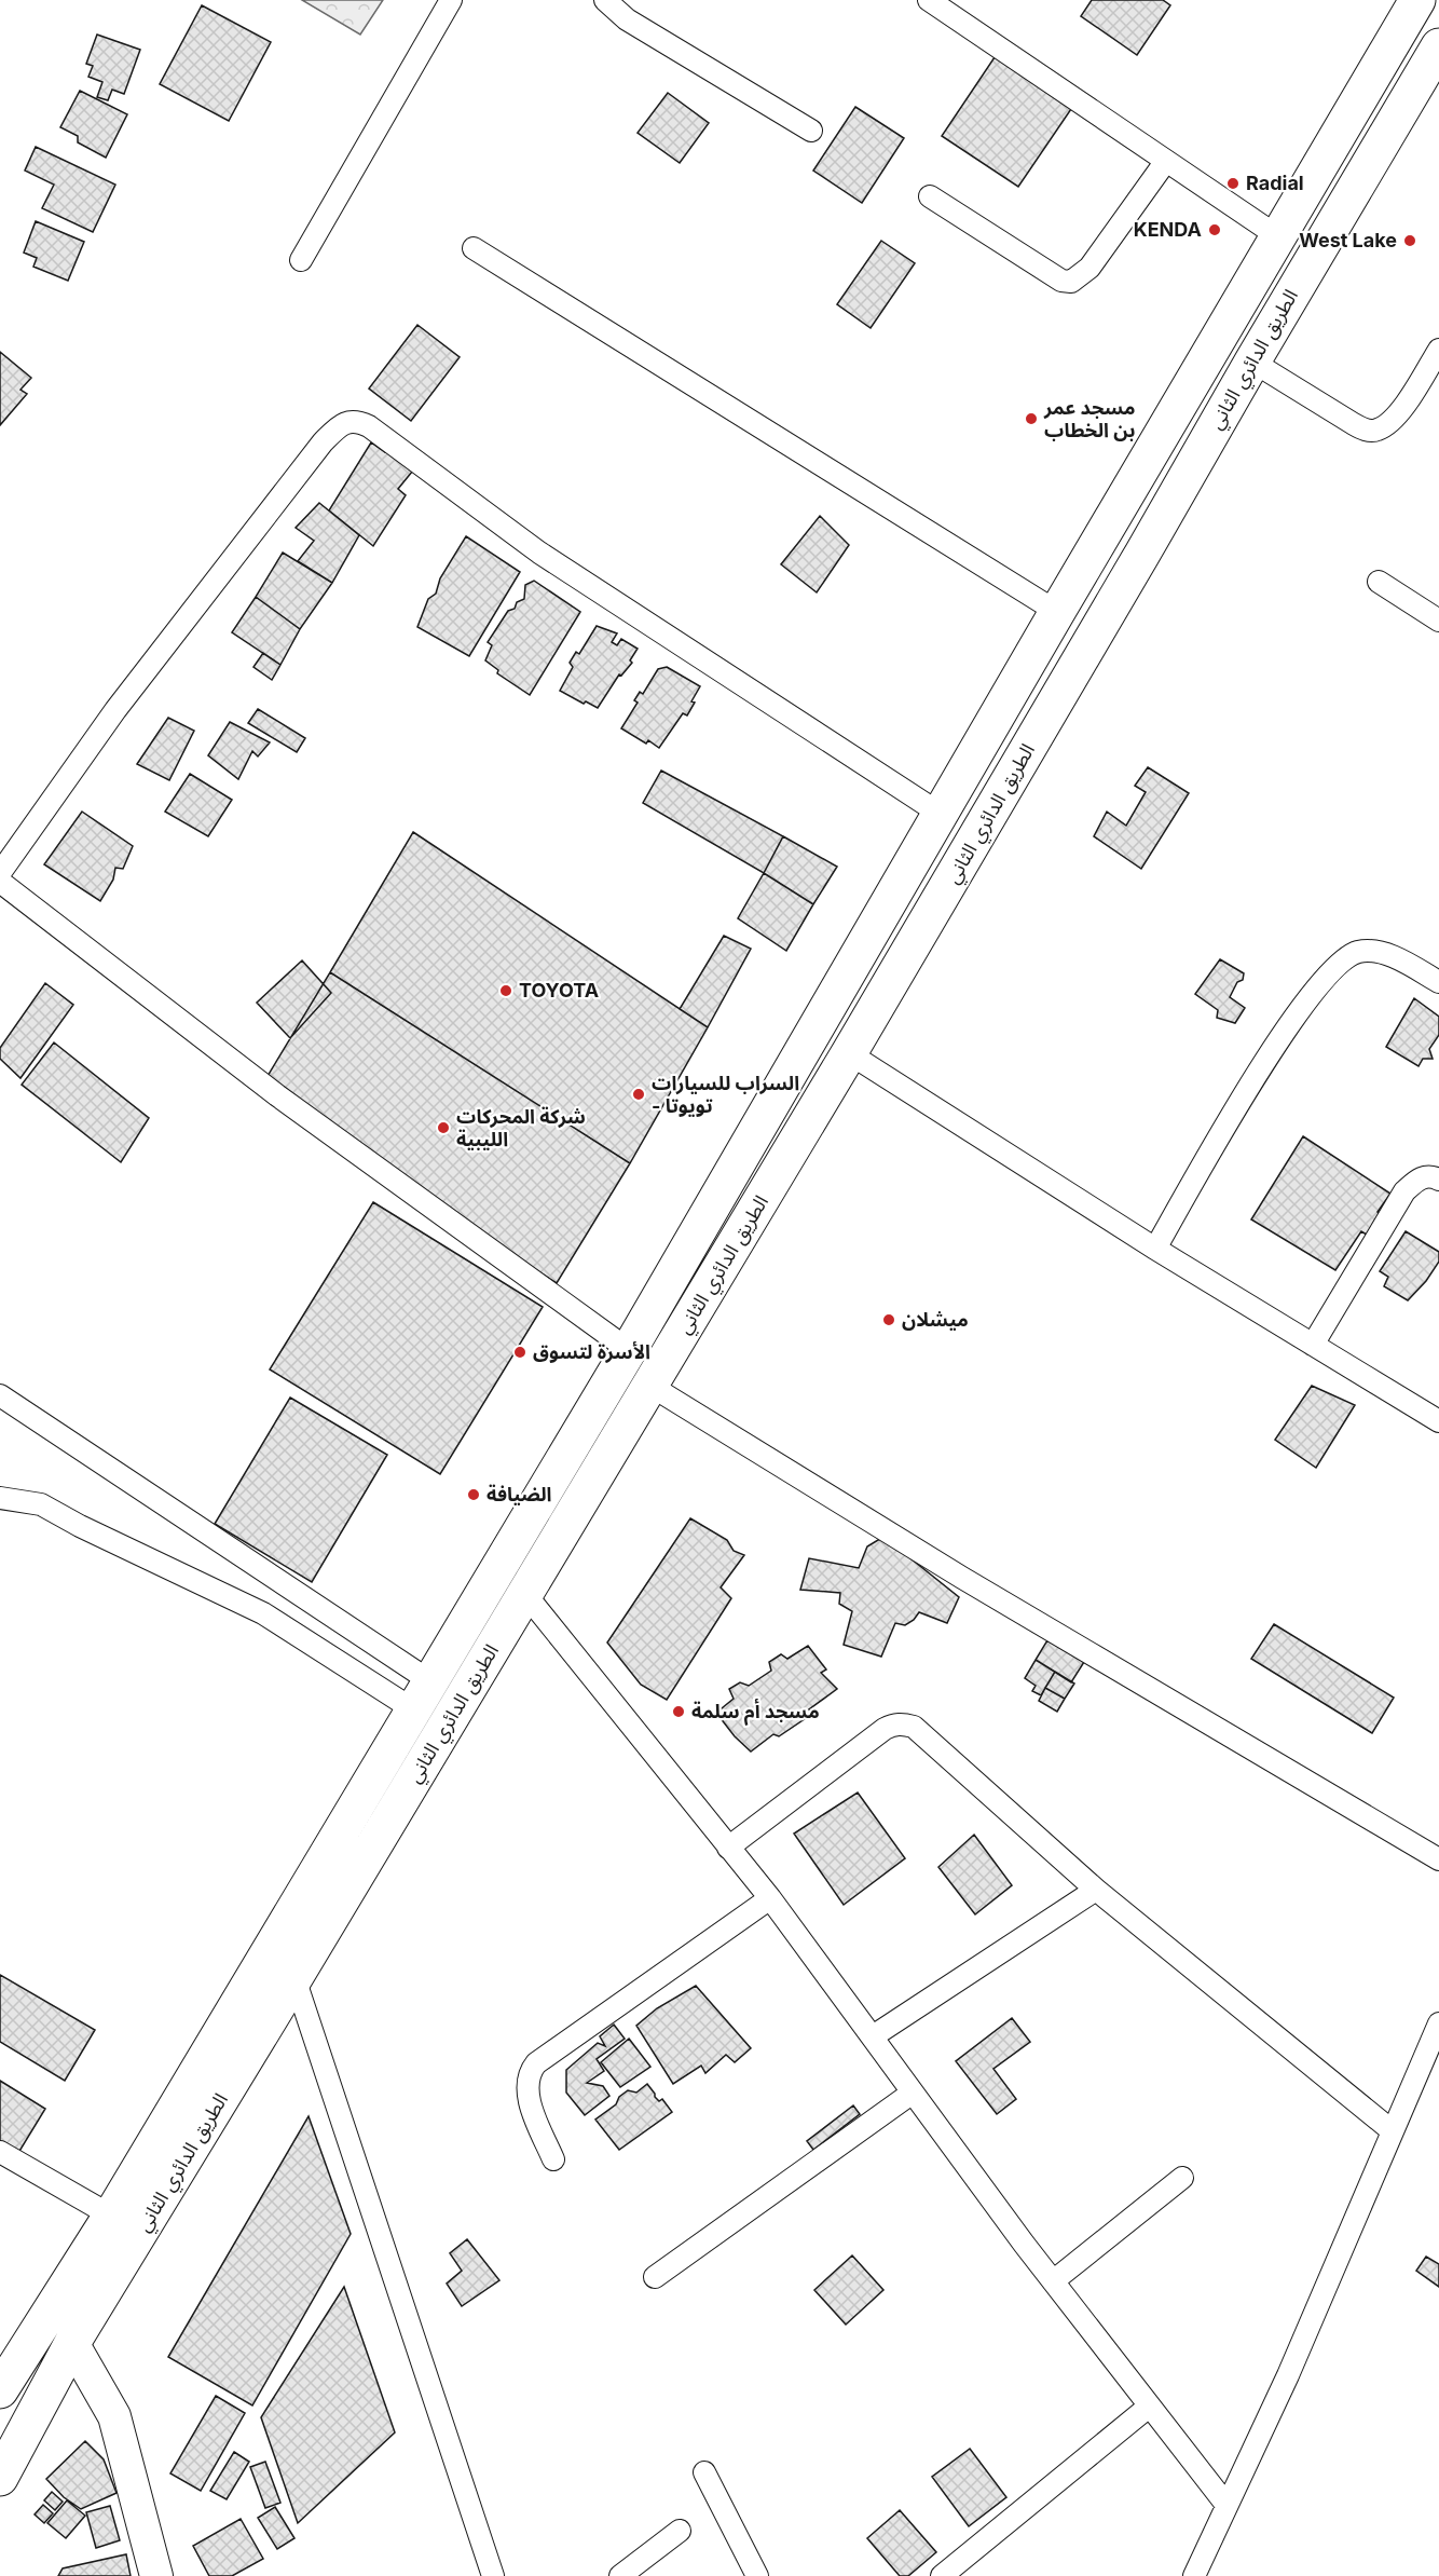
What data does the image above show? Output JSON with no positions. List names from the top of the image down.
{
  "streets": {
    "highway": ["الطريق الدائري الثاني"]
  },
  "places": [
    "Radial",
    "KENDA",
    "West Lake",
    "مسجد عمر بن الخطاب",
    "TOYOTA",
    "السراب للسيارات - تويوتا",
    "شركة المحركات الليبية",
    "ميشلان",
    "الأسرة لتسوق",
    "الضيافة",
    "مسجد أم سلمة"
  ]
}
